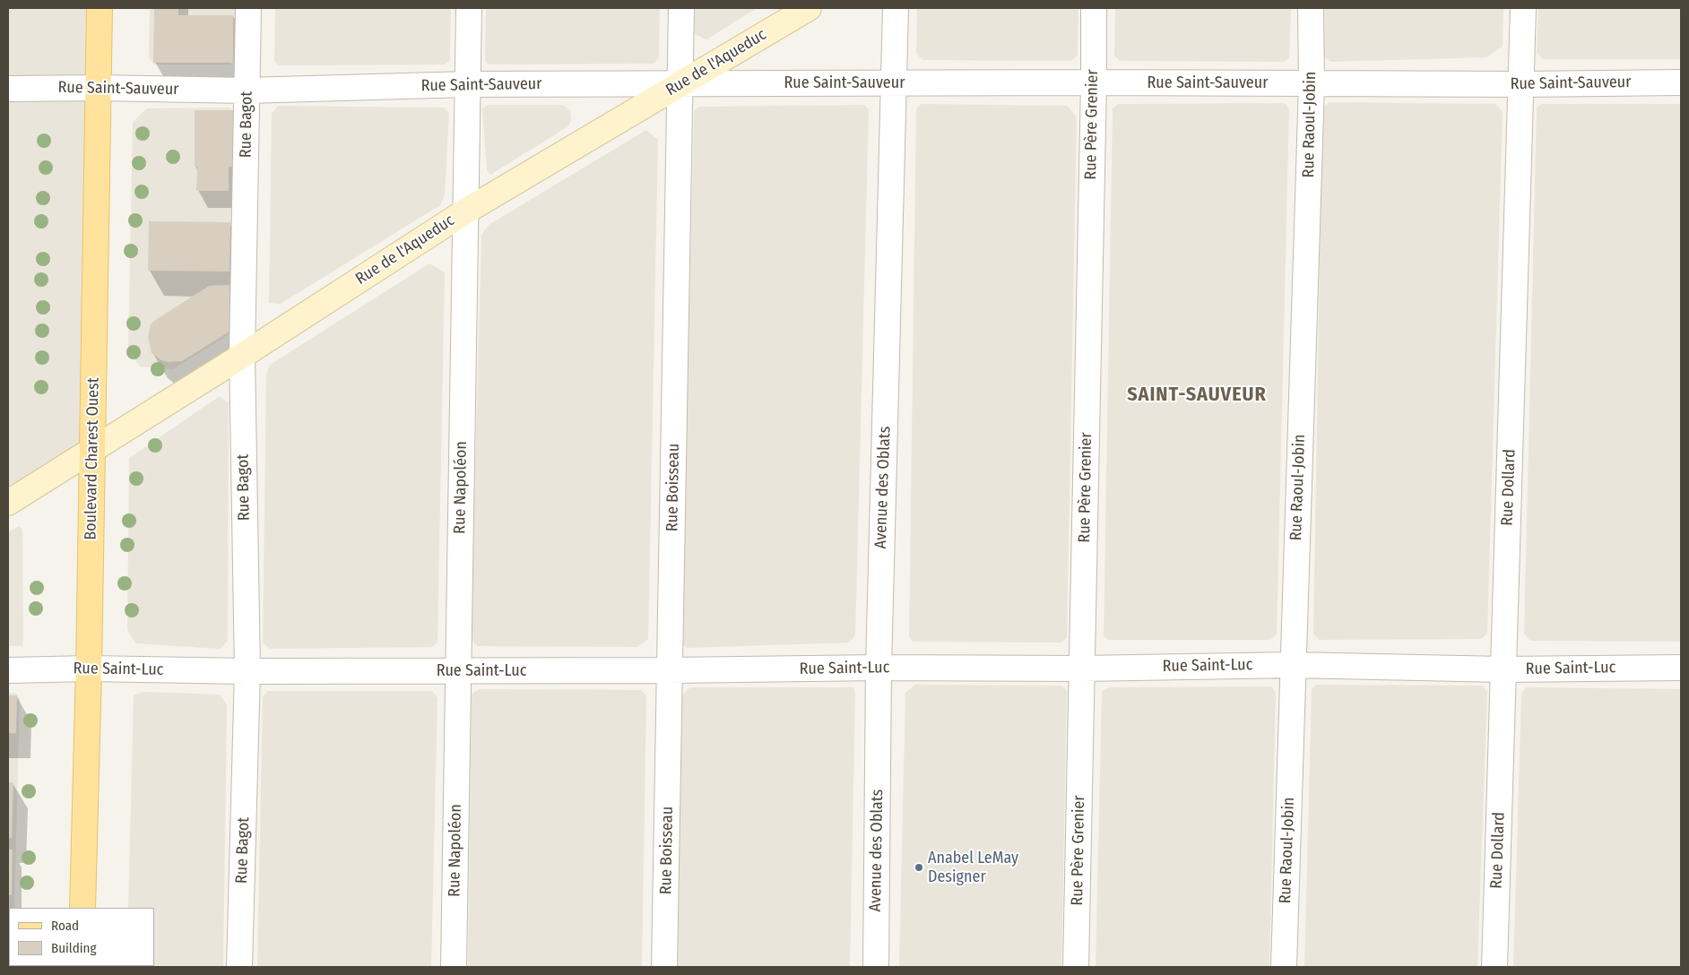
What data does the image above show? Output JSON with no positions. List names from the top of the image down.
{
  "streets": {
    "main road": ["Boulevard Charest Ouest"],
    "street": [
      "Rue de l'Aqueduc",
      "Rue Saint-Sauveur",
      "Rue Bagot",
      "Rue Père Grenier",
      "Rue Raoul-Jobin",
      "Rue Napoléon",
      "Rue Boisseau",
      "Avenue des Oblats",
      "Rue Dollard",
      "Rue Saint-Luc"
    ]
  },
  "crossings": [
    ["Rue de l'Aqueduc", "Rue Saint-Sauveur"],
    ["Rue de l'Aqueduc", "Rue Bagot"],
    ["Rue de l'Aqueduc", "Boulevard Charest Ouest"],
    ["Rue de l'Aqueduc", "Rue Napoléon"],
    ["Rue de l'Aqueduc", "Rue Boisseau"],
    ["Rue Saint-Sauveur", "Rue Bagot"],
    ["Rue Saint-Sauveur", "Rue Père Grenier"],
    ["Rue Saint-Sauveur", "Rue Raoul-Jobin"],
    ["Rue Saint-Sauveur", "Boulevard Charest Ouest"],
    ["Rue Saint-Sauveur", "Rue Napoléon"],
    ["Rue Saint-Sauveur", "Rue Boisseau"],
    ["Rue Saint-Sauveur", "Avenue des Oblats"],
    ["Rue Saint-Sauveur", "Rue Dollard"],
    ["Rue Bagot", "Rue Saint-Luc"],
    ["Rue Père Grenier", "Rue Saint-Luc"],
    ["Rue Raoul-Jobin", "Rue Saint-Luc"],
    ["Boulevard Charest Ouest", "Rue Saint-Luc"],
    ["Rue Napoléon", "Rue Saint-Luc"],
    ["Rue Boisseau", "Rue Saint-Luc"],
    ["Avenue des Oblats", "Rue Saint-Luc"],
    ["Rue Dollard", "Rue Saint-Luc"]
  ],
  "districts": ["SAINT-SAUVEUR"],
  "places": ["Anabel LeMay Designer"],
  "legend": ["Road", "Building"]
}
